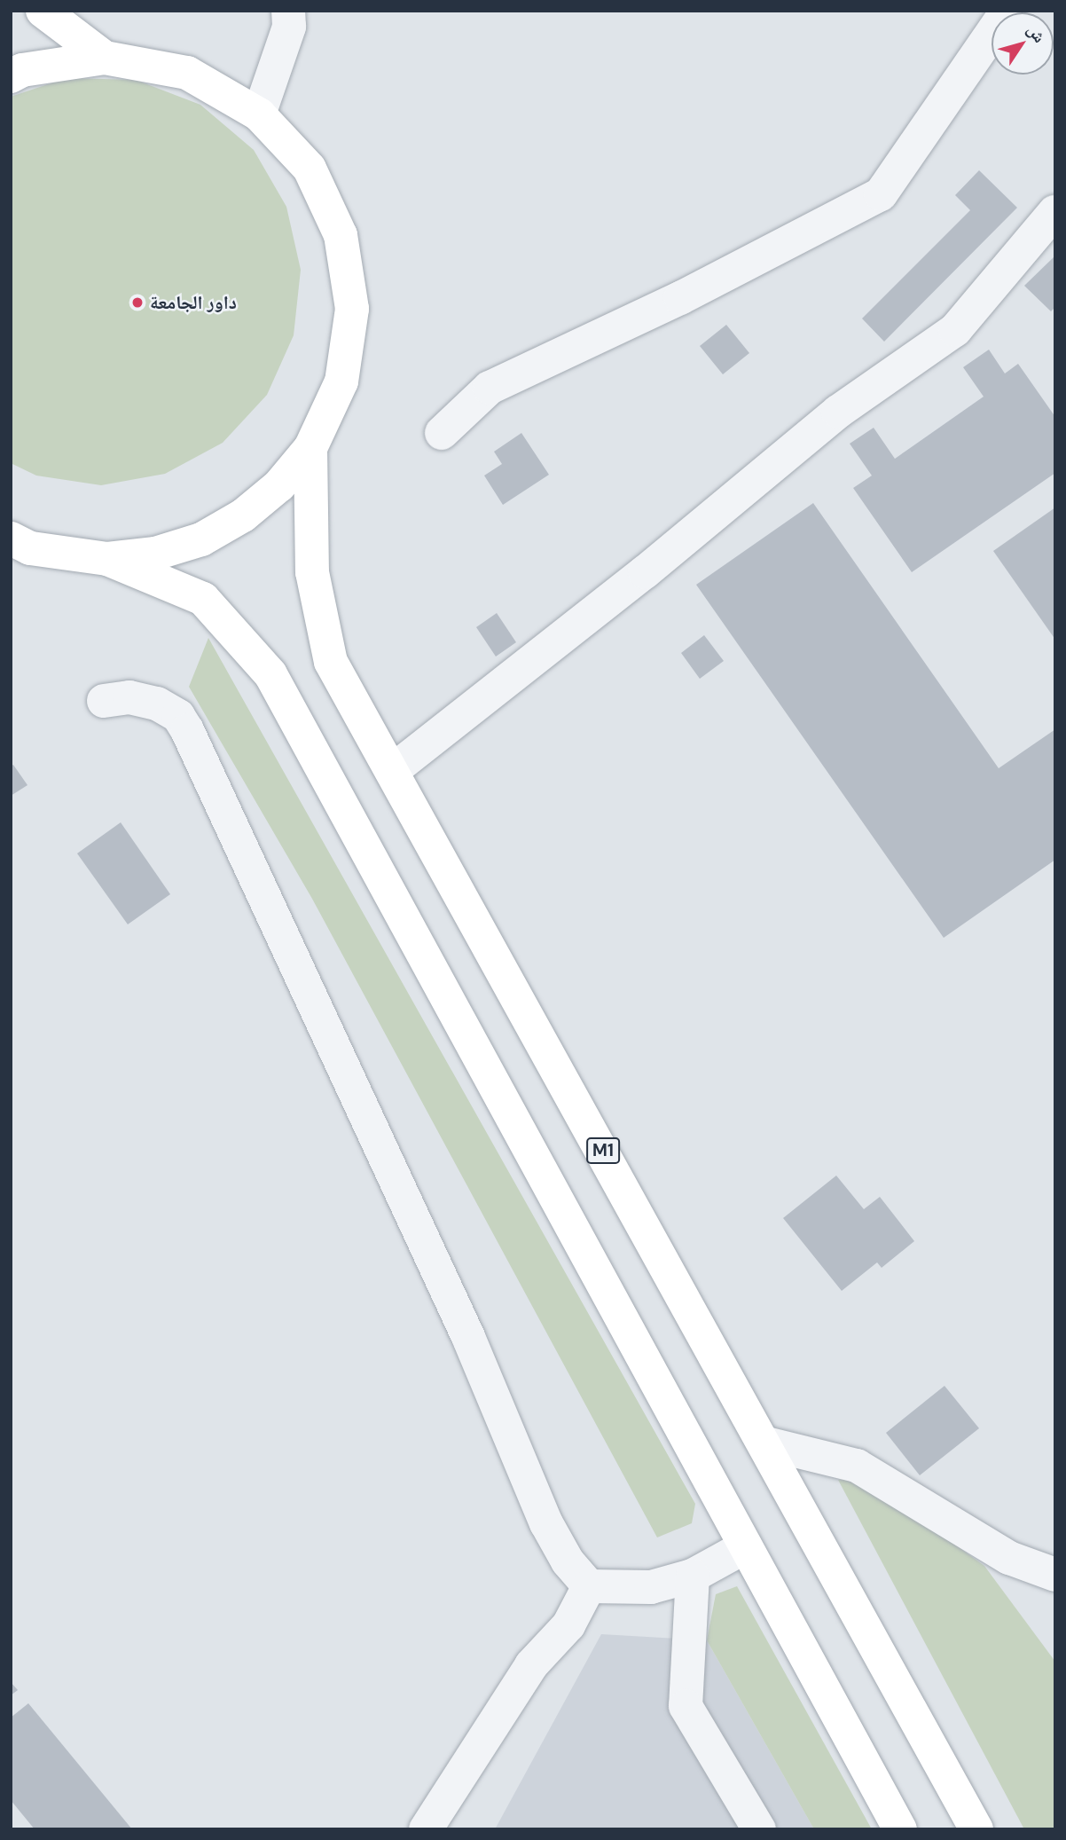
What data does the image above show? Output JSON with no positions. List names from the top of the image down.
{
  "streets": {
    "main road": ["M1"]
  },
  "places": ["داور الجامعة"],
  "north": "top right"
}
